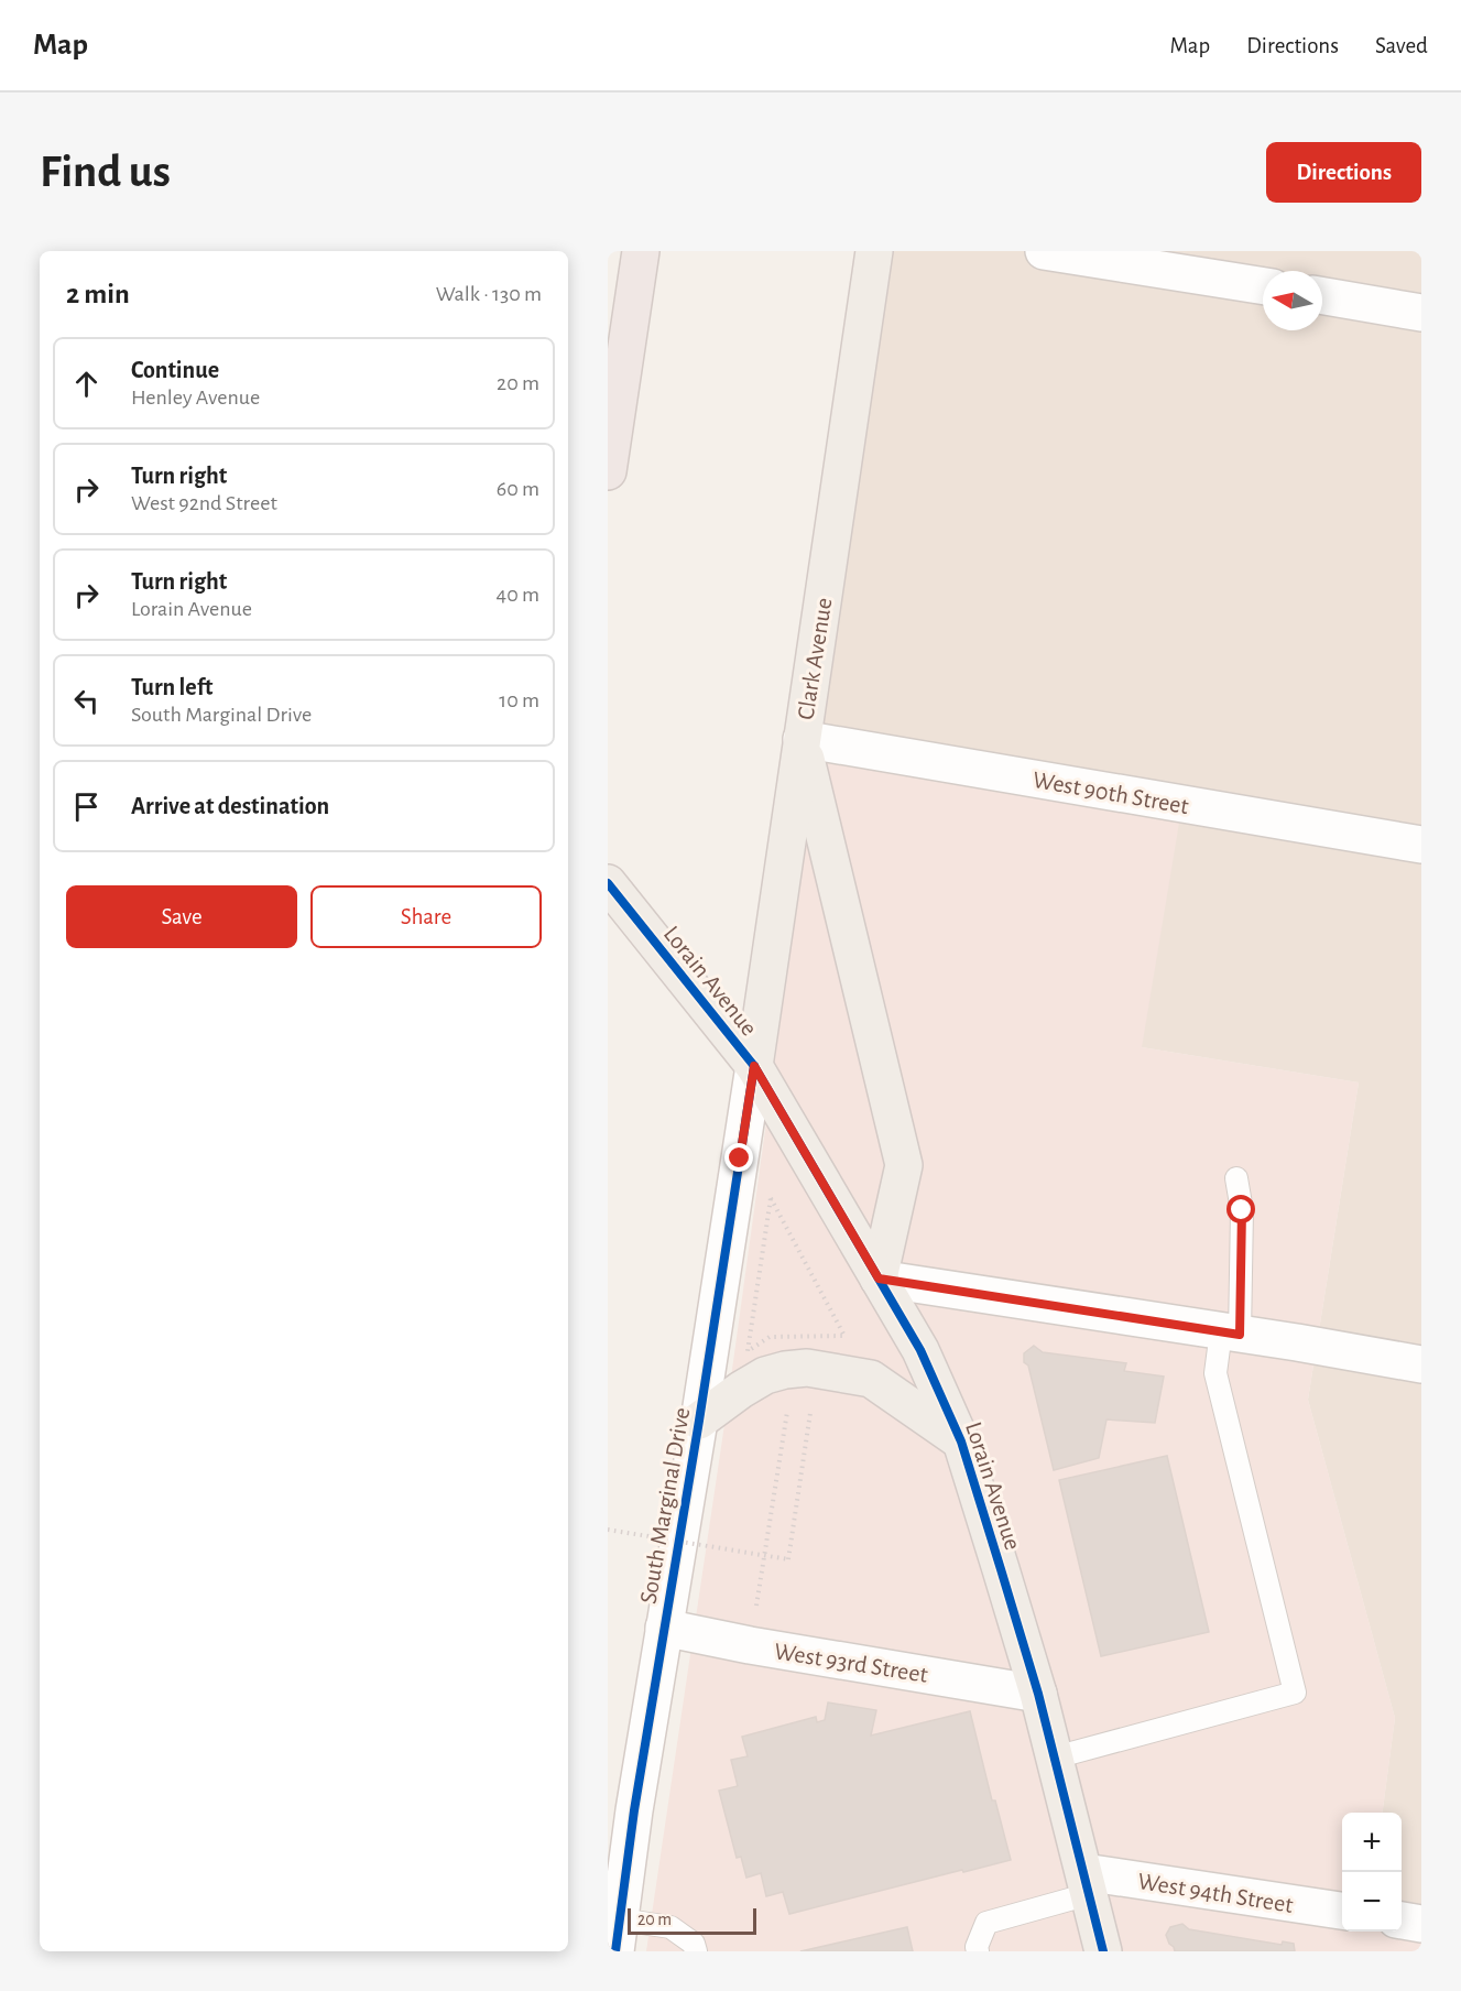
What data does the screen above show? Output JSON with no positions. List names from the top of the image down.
{
  "streets": {
    "main road": ["Clark Avenue", "Lorain Avenue"],
    "street": [
      "West 90th Street",
      "South Marginal Drive",
      "West 93rd Street",
      "West 94th Street"
    ]
  },
  "crossings": [
    ["Clark Avenue", "West 90th Street"],
    ["Clark Avenue", "Lorain Avenue"],
    ["Clark Avenue", "South Marginal Drive"],
    ["Lorain Avenue", "South Marginal Drive"],
    ["Lorain Avenue", "West 93rd Street"],
    ["Lorain Avenue", "West 94th Street"],
    ["South Marginal Drive", "West 93rd Street"]
  ],
  "scale_bar": "20 m",
  "north": "left",
  "page": {
    "header": "Map",
    "nav": ["Map", "Directions", "Saved"],
    "buttons": [
      "Directions",
      ["Save", "Share"]
    ],
    "title": "Find us",
    "heading": ["2 min", "Walk · 130 m"],
    "list": [
      ["Continue", "Henley Avenue", "20 m"],
      ["Turn right", "West 92nd Street", "60 m"],
      ["Turn right", "Lorain Avenue", "40 m"],
      ["Turn left", "South Marginal Drive", "10 m"],
      "Arrive at destination"
    ],
    "map_buttons": ["+", "−"],
    "scale": "20 m"
  }
}
